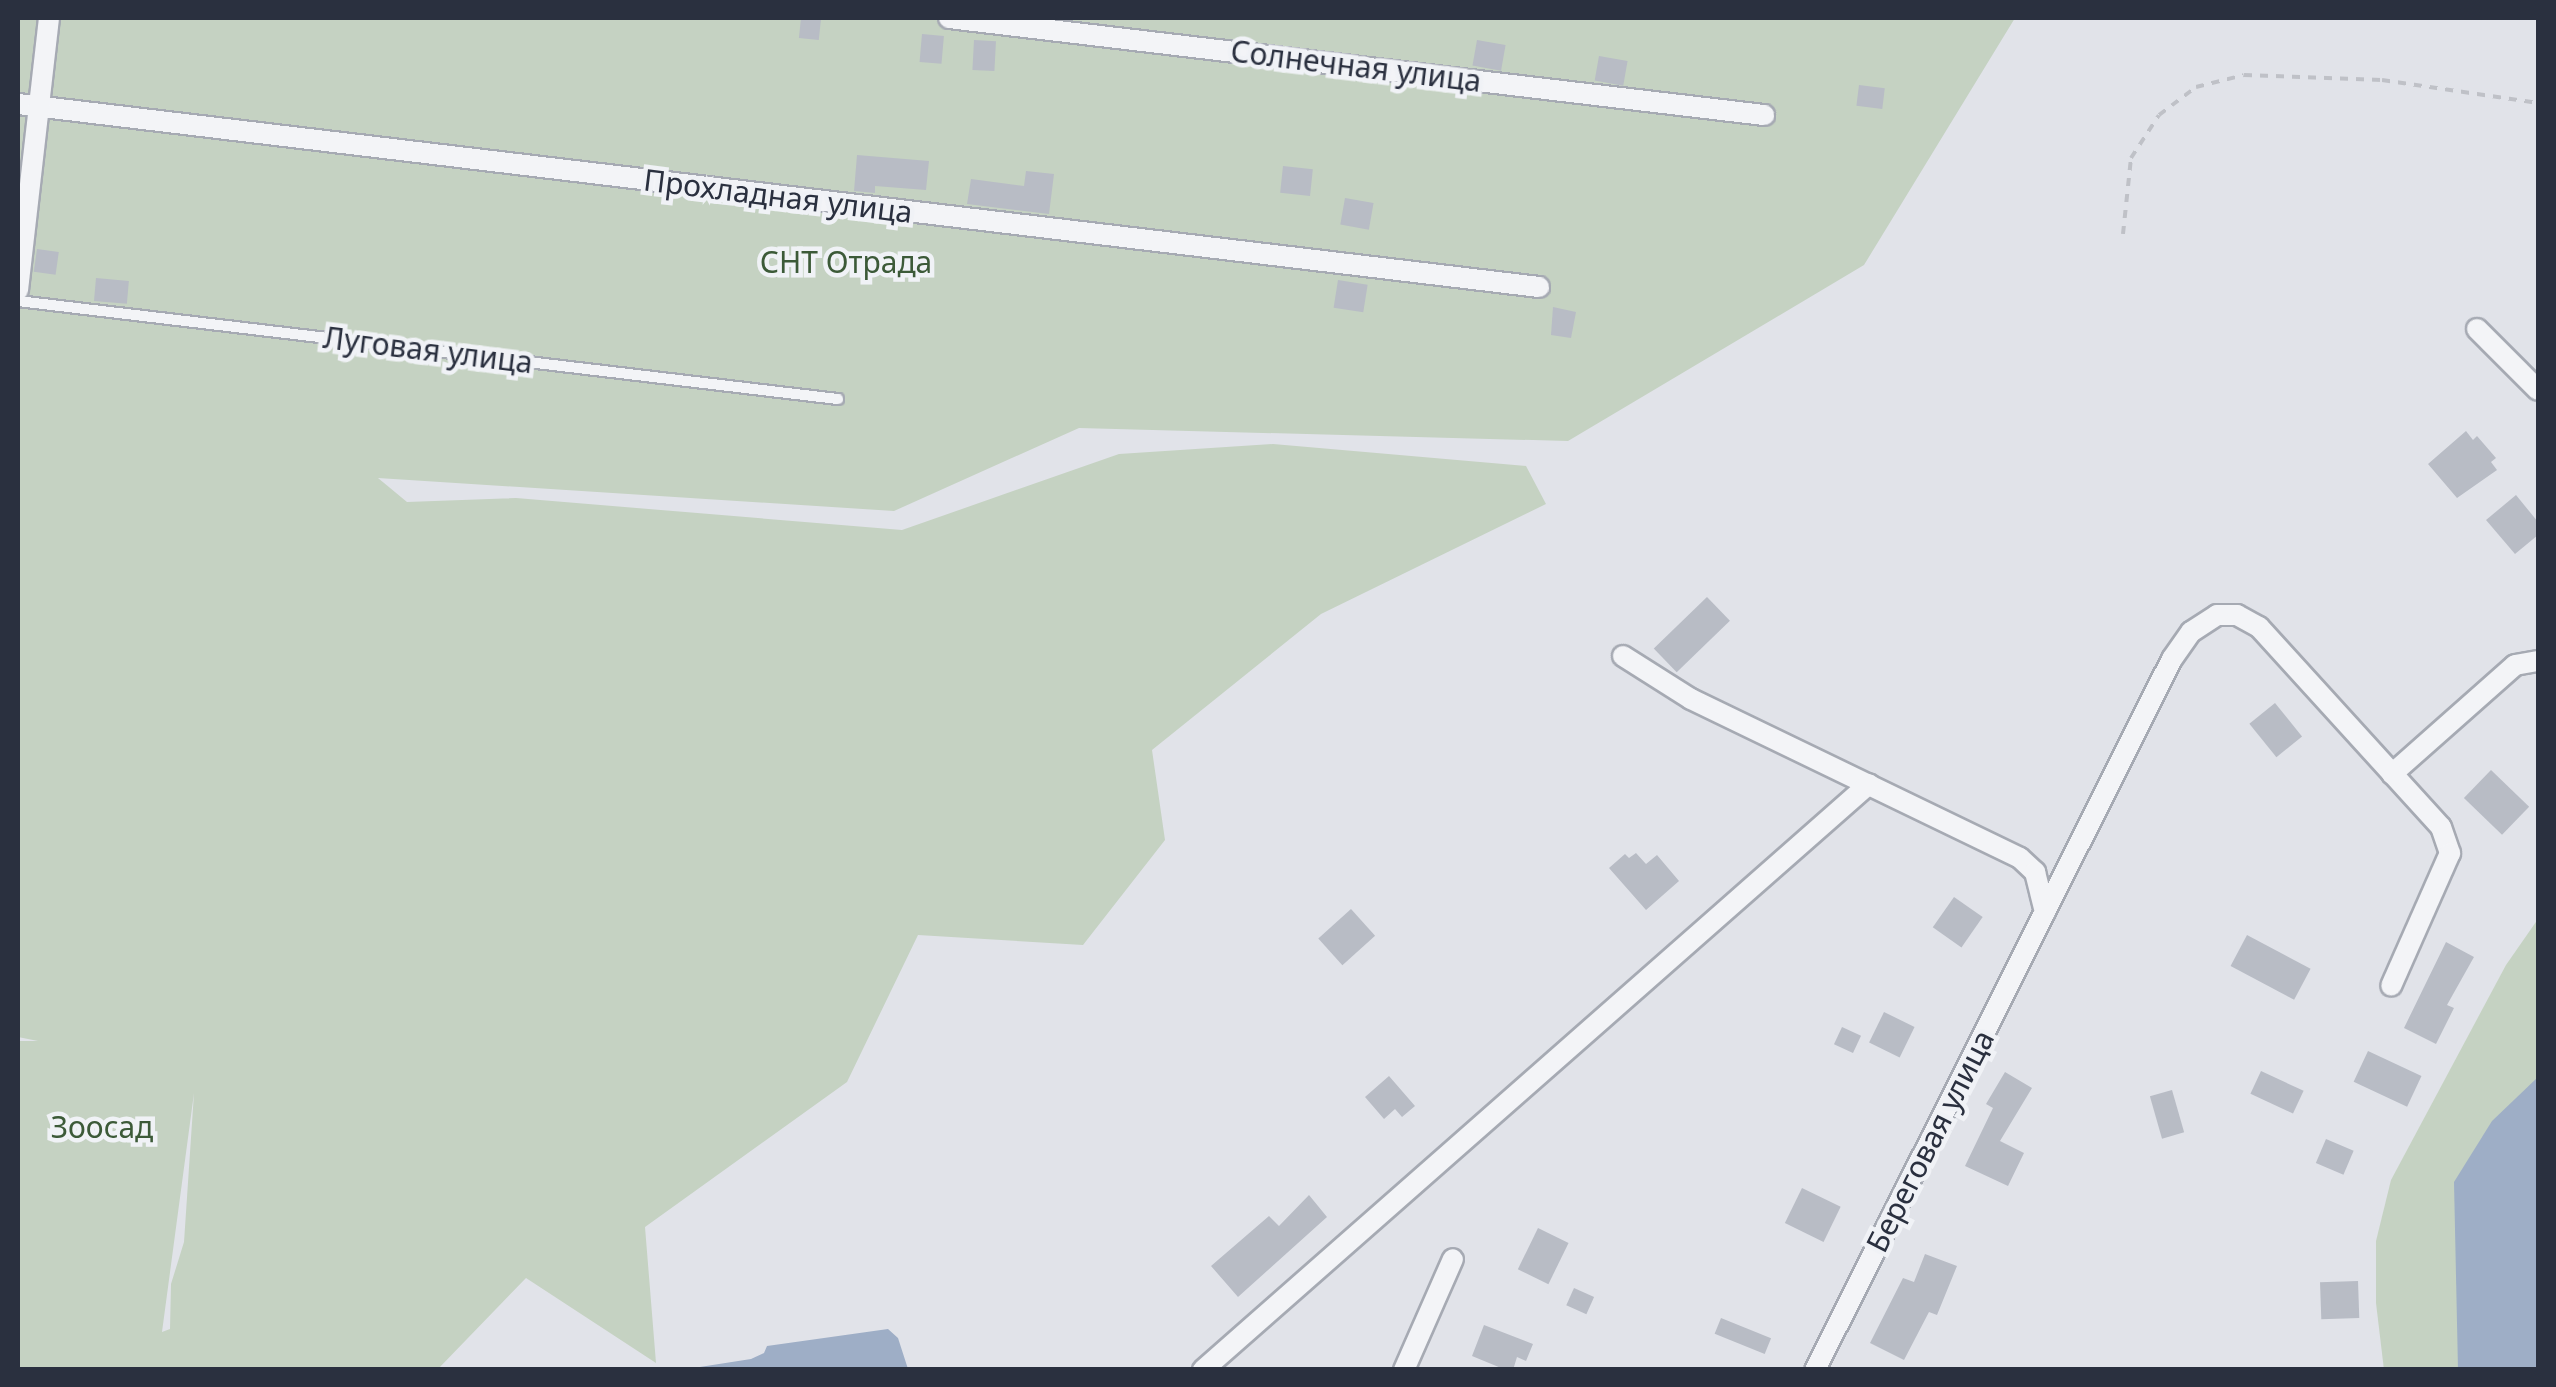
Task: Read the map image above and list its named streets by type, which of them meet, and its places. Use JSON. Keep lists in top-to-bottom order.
{
  "streets": {
    "street": ["Солнечная улица", "Прохладная улица", "Береговая улица"],
    "lane": ["Луговая улица"]
  },
  "parks": ["СНТ Отрада", "Зоосад"]
}
